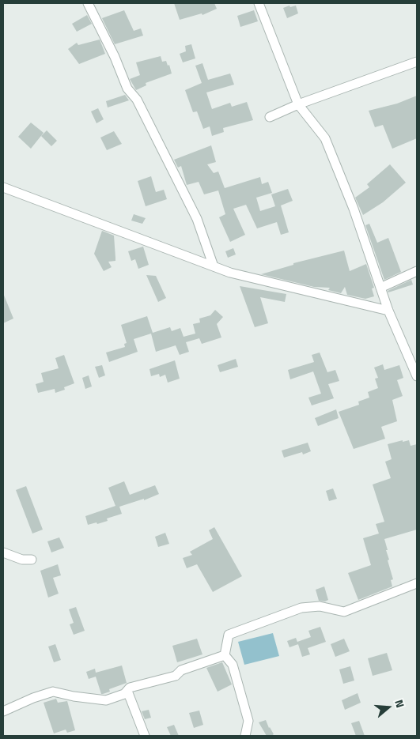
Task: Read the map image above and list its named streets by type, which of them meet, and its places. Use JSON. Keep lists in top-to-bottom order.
{
  "north": "right"
}
